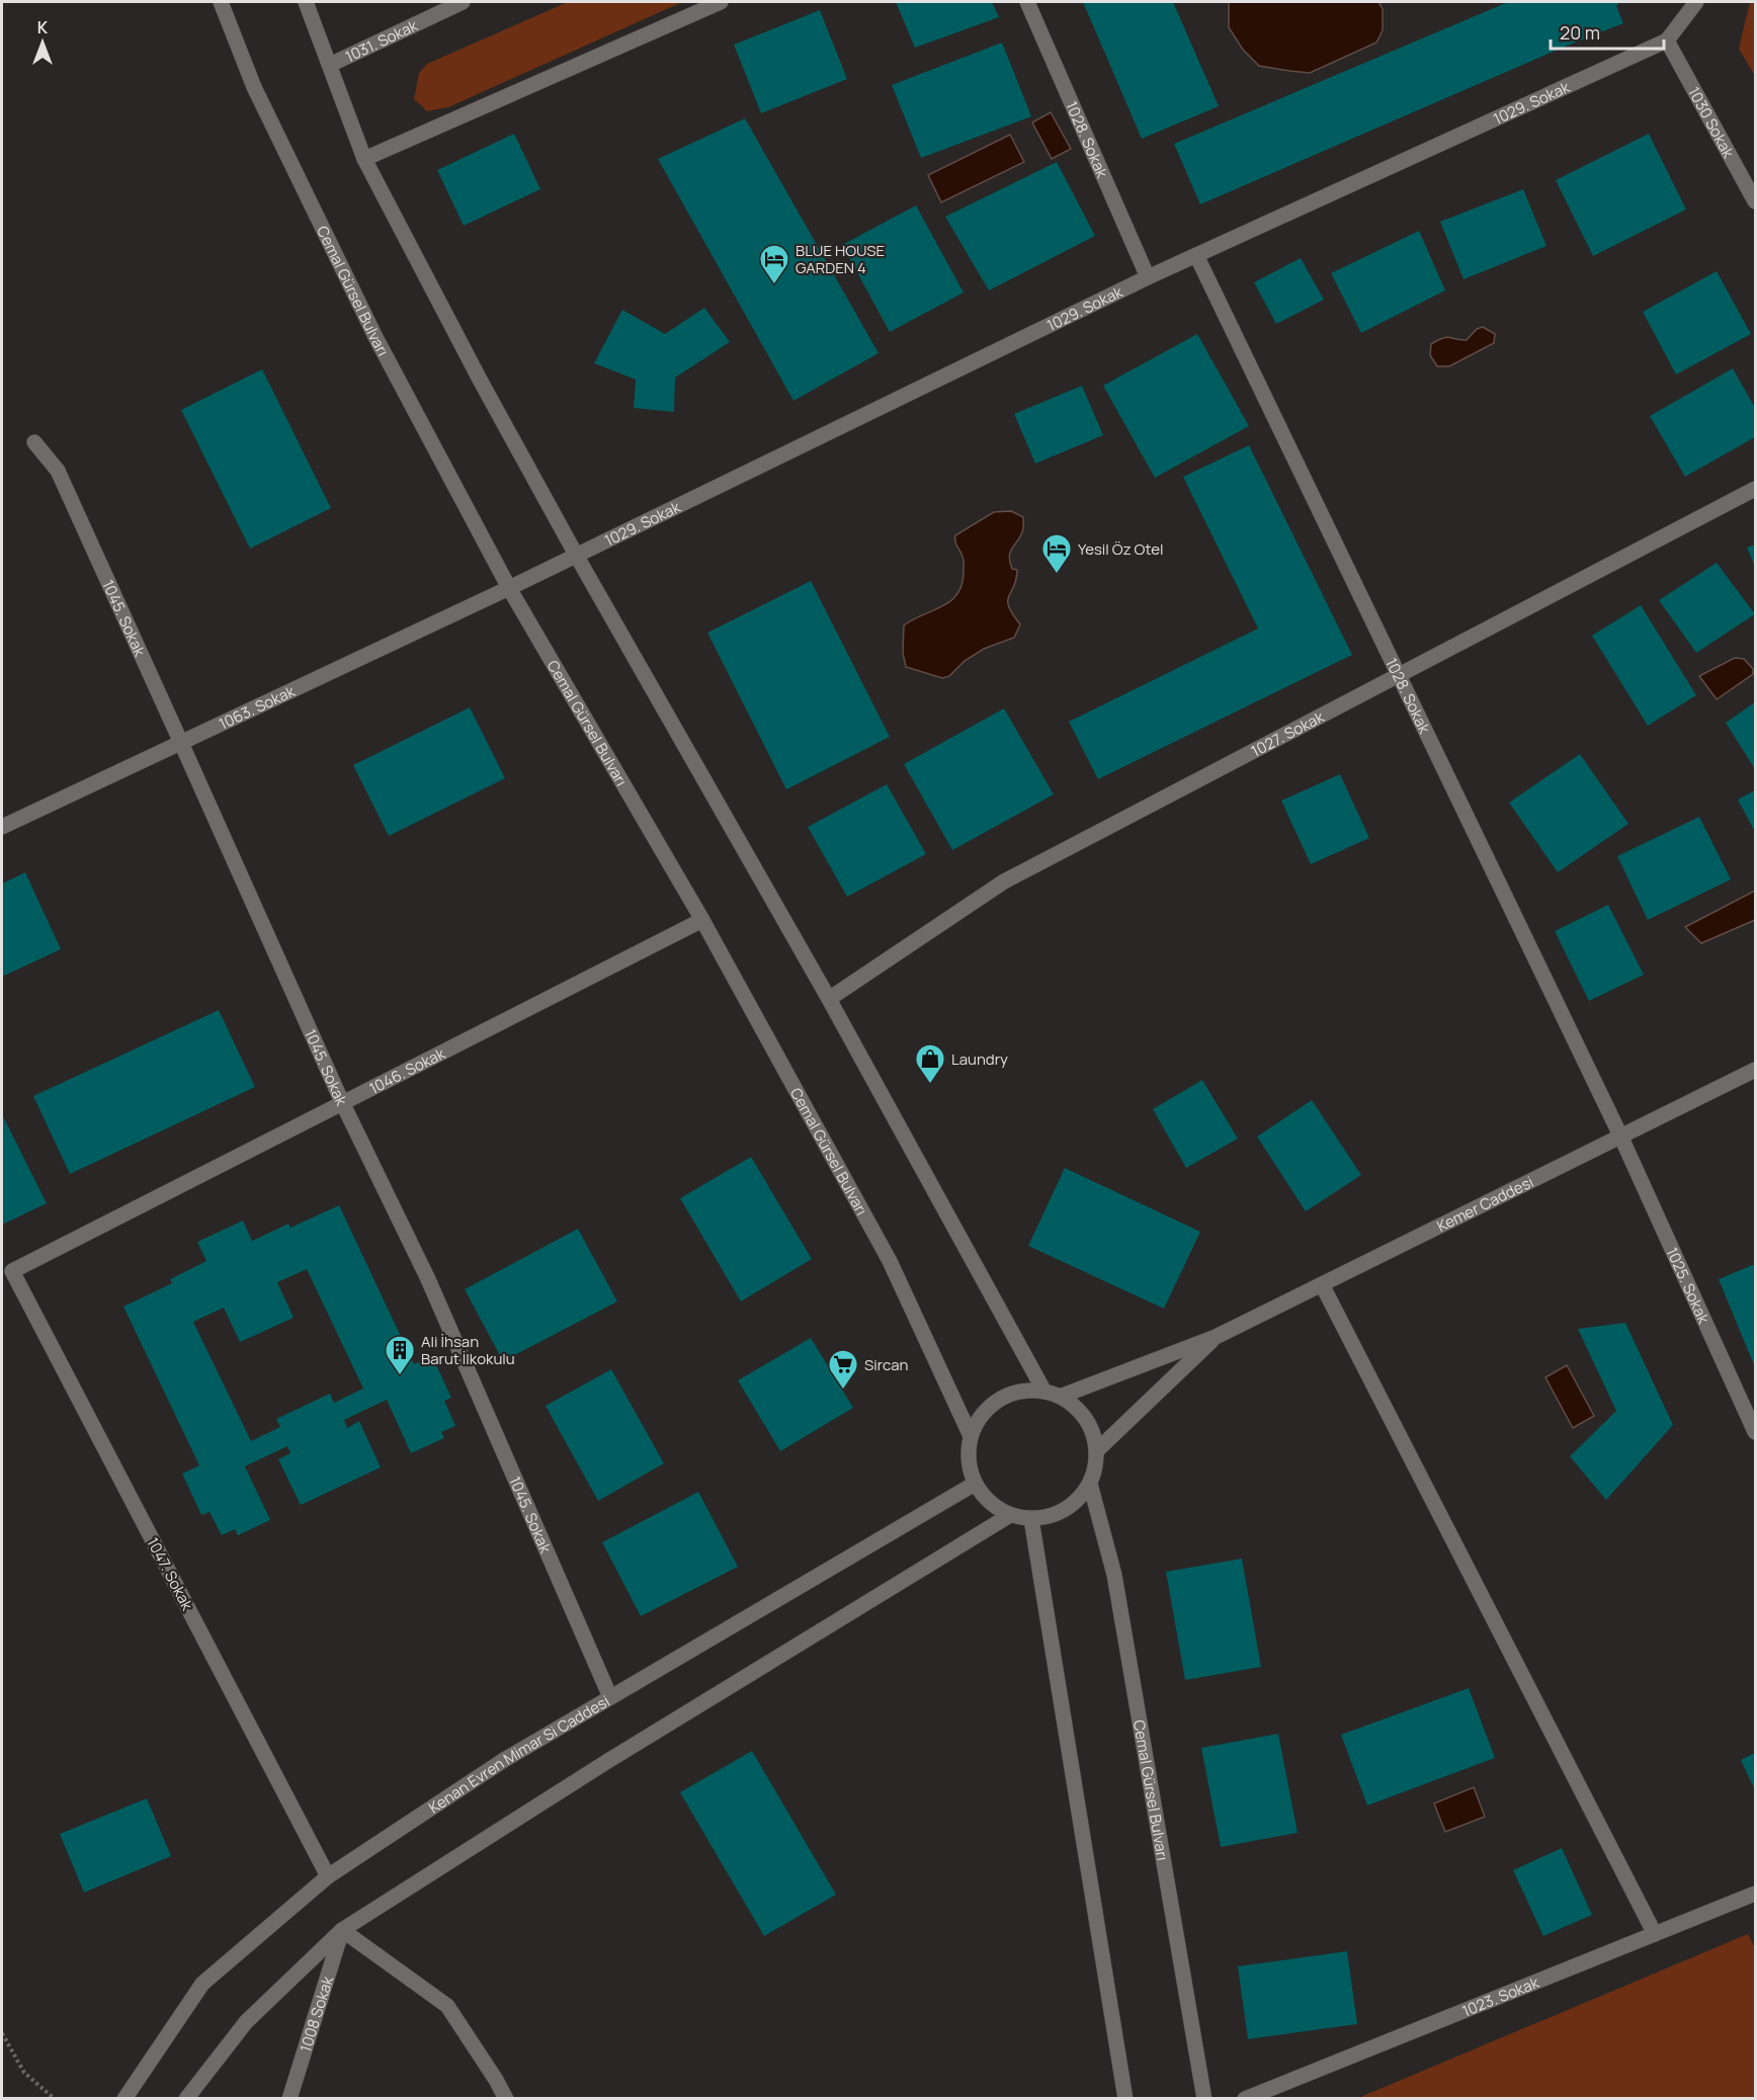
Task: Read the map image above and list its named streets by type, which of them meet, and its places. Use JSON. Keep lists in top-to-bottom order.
{
  "streets": {
    "street": [
      "1031. Sokak",
      "1029. Sokak",
      "1030 Sokak",
      "1028. Sokak",
      "Cemal Gürsel Bulvarı",
      "1045. Sokak",
      "1063. Sokak",
      "1027. Sokak",
      "1046. Sokak",
      "Kemer Caddesi",
      "1025. Sokak",
      "1047. Sokak",
      "Kenan Evren Mimar Si Caddesi",
      "1023. Sokak",
      "1008 Sokak"
    ]
  },
  "crossings": [
    ["1029. Sokak", "1030 Sokak"],
    ["1029. Sokak", "1028. Sokak"],
    ["1029. Sokak", "Cemal Gürsel Bulvarı"],
    ["1029. Sokak", "1063. Sokak"],
    ["1028. Sokak", "1027. Sokak"],
    ["1028. Sokak", "Kemer Caddesi"],
    ["1028. Sokak", "1025. Sokak"],
    ["Cemal Gürsel Bulvarı", "1063. Sokak"],
    ["Cemal Gürsel Bulvarı", "1046. Sokak"],
    ["Cemal Gürsel Bulvarı", "Kenan Evren Mimar Si Caddesi"],
    ["1045. Sokak", "1063. Sokak"],
    ["1045. Sokak", "1046. Sokak"],
    ["1045. Sokak", "Kenan Evren Mimar Si Caddesi"],
    ["1046. Sokak", "1047. Sokak"],
    ["Kemer Caddesi", "1025. Sokak"],
    ["1047. Sokak", "Kenan Evren Mimar Si Caddesi"]
  ],
  "places": {
    "hotel": ["BLUE HOUSE GARDEN 4", "Yesil Öz Otel"],
    "shop": ["Laundry"],
    "building": ["Ali İhsan Barut İlkokulu"],
    "supermarket": ["Sircan"]
  },
  "scale_bar": "20 m",
  "north": "top"
}
